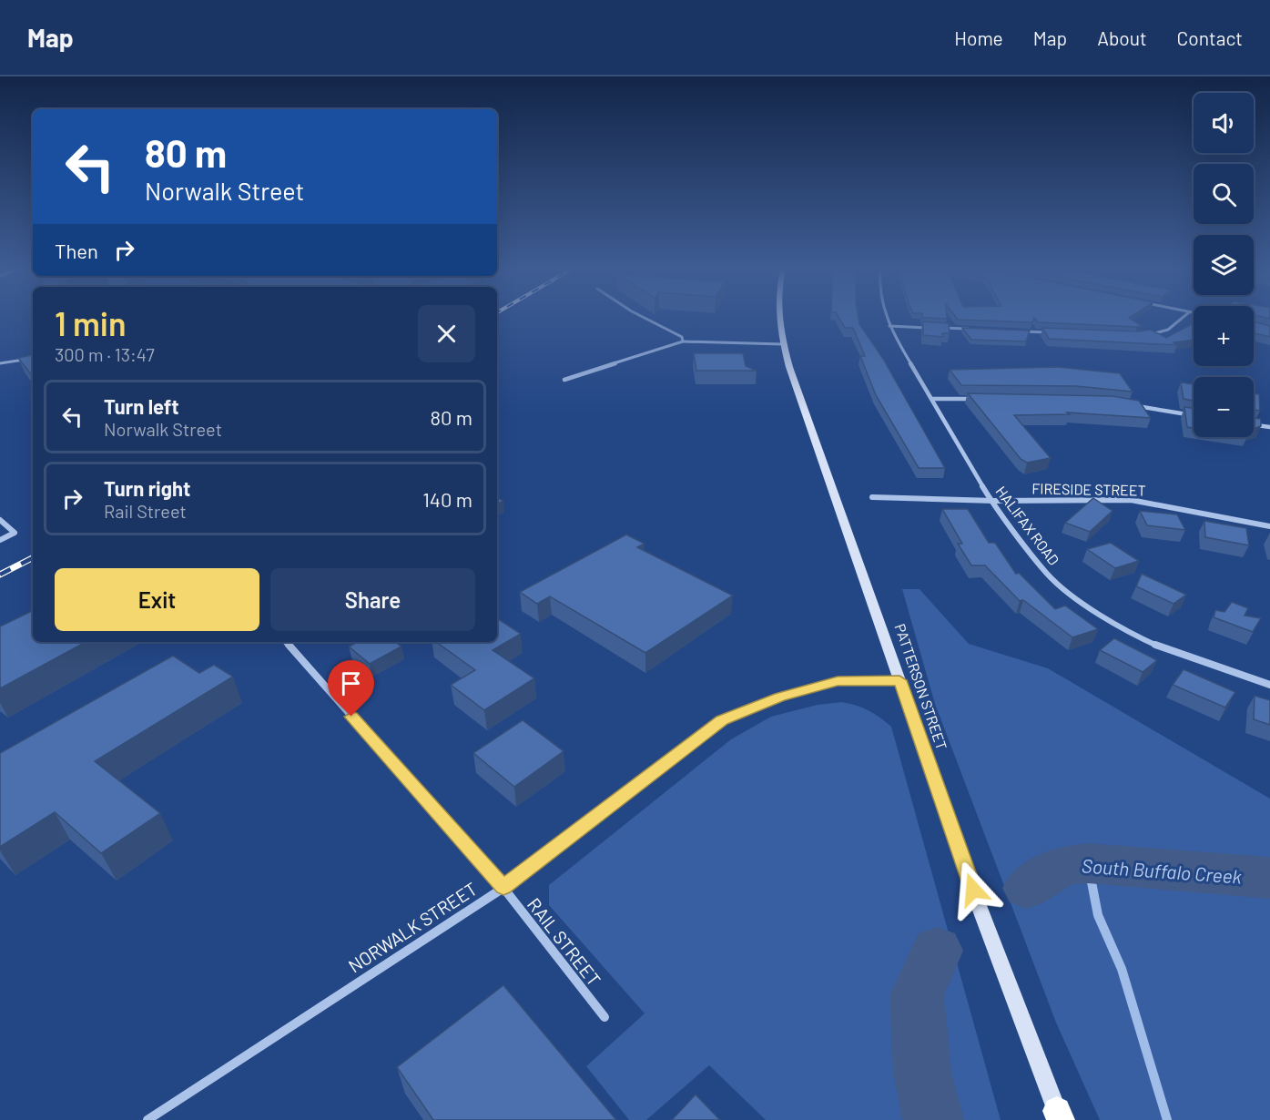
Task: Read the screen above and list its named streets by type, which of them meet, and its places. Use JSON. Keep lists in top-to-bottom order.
{
  "streets": {
    "main road": ["PATTERSON STREET"],
    "street": [
      "FIRESIDE STREET",
      "HALIFAX ROAD",
      "NORWALK STREET",
      "RAIL STREET"
    ]
  },
  "crossings": [
    ["FIRESIDE STREET", "HALIFAX ROAD"],
    ["PATTERSON STREET", "NORWALK STREET"],
    ["NORWALK STREET", "RAIL STREET"]
  ],
  "water": ["South Buffalo Creek"],
  "page": {
    "header": "Map",
    "nav": [
      "Home",
      "Map",
      "About",
      "Contact"
    ],
    "map_buttons": ["+", "−"],
    "turn": ["80 m", "Norwalk Street"],
    "then": "Then",
    "heading": ["1 min", "300 m · 13:47"],
    "list": [
      {
        "name": "Turn left",
        "note": "Norwalk Street",
        "value": "80 m"
      },
      {
        "name": "Turn right",
        "note": "Rail Street",
        "value": "140 m"
      }
    ],
    "buttons": ["Exit", "Share"]
  }
}
